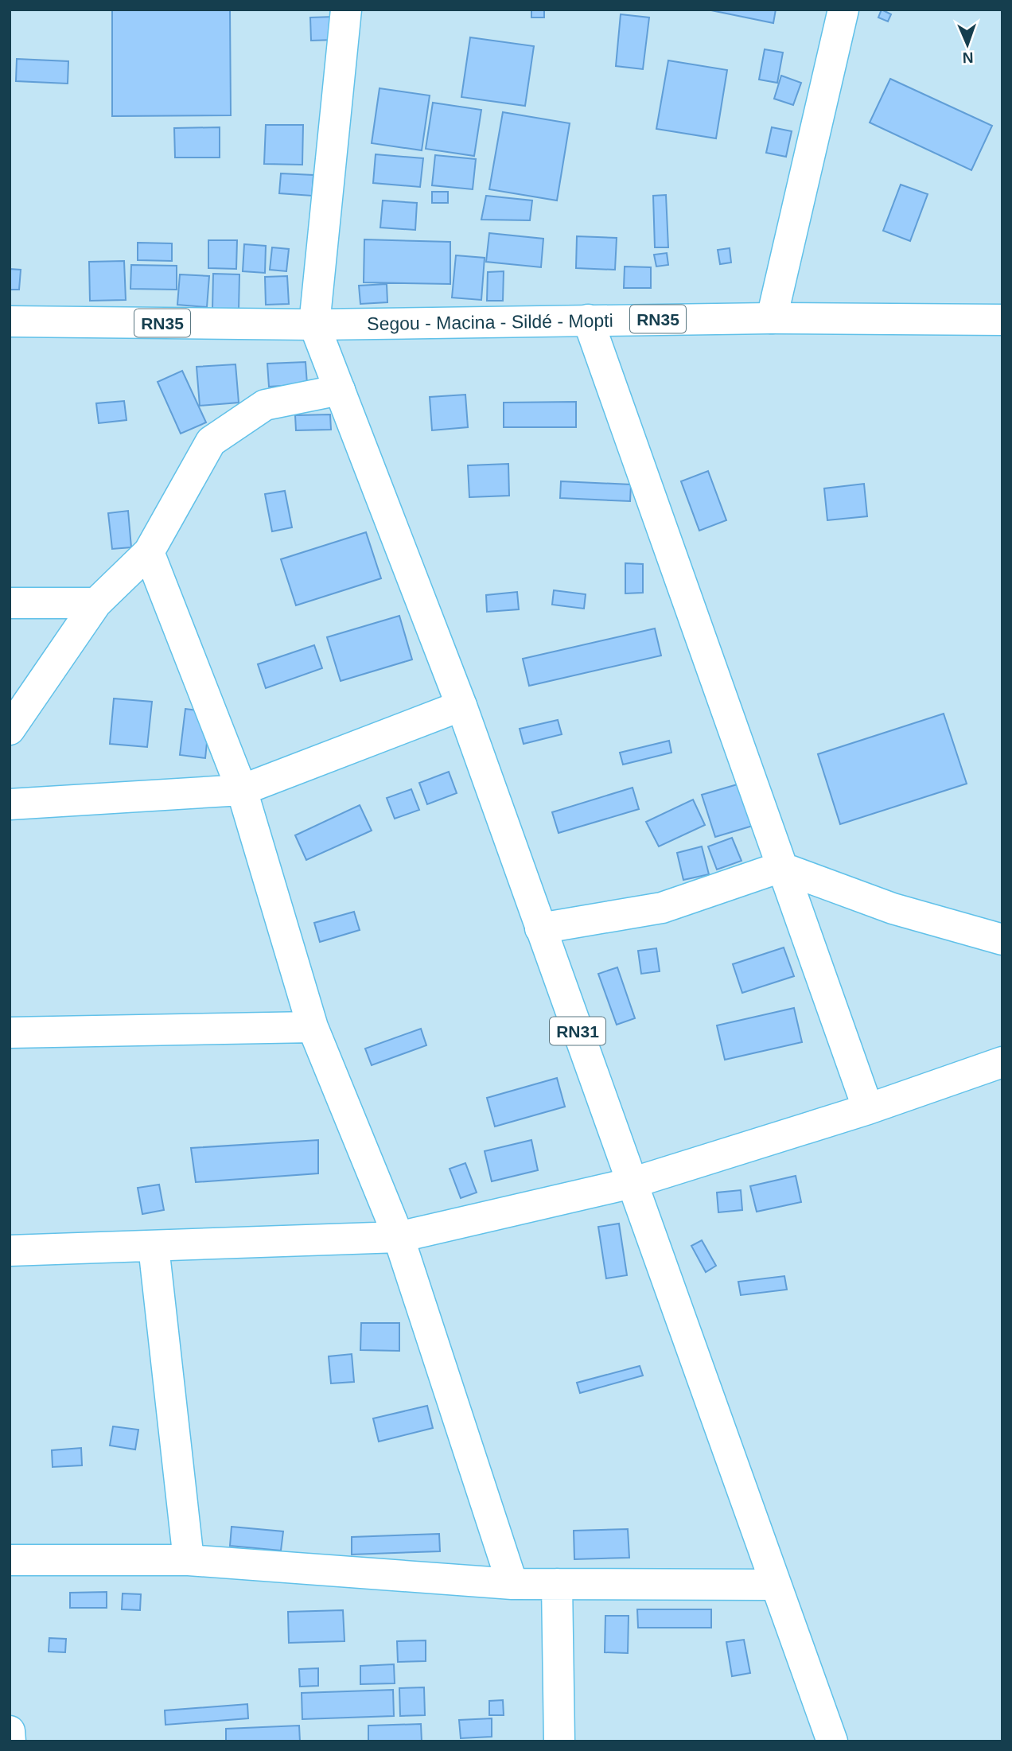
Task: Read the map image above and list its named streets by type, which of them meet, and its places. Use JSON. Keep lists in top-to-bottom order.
{
  "streets": {
    "street": ["RN35", "Segou - Macina - Sildé - Mopti", "RN31"]
  },
  "crossings": [
    ["Segou - Macina - Sildé - Mopti", "RN31"]
  ],
  "north": "bottom"
}
